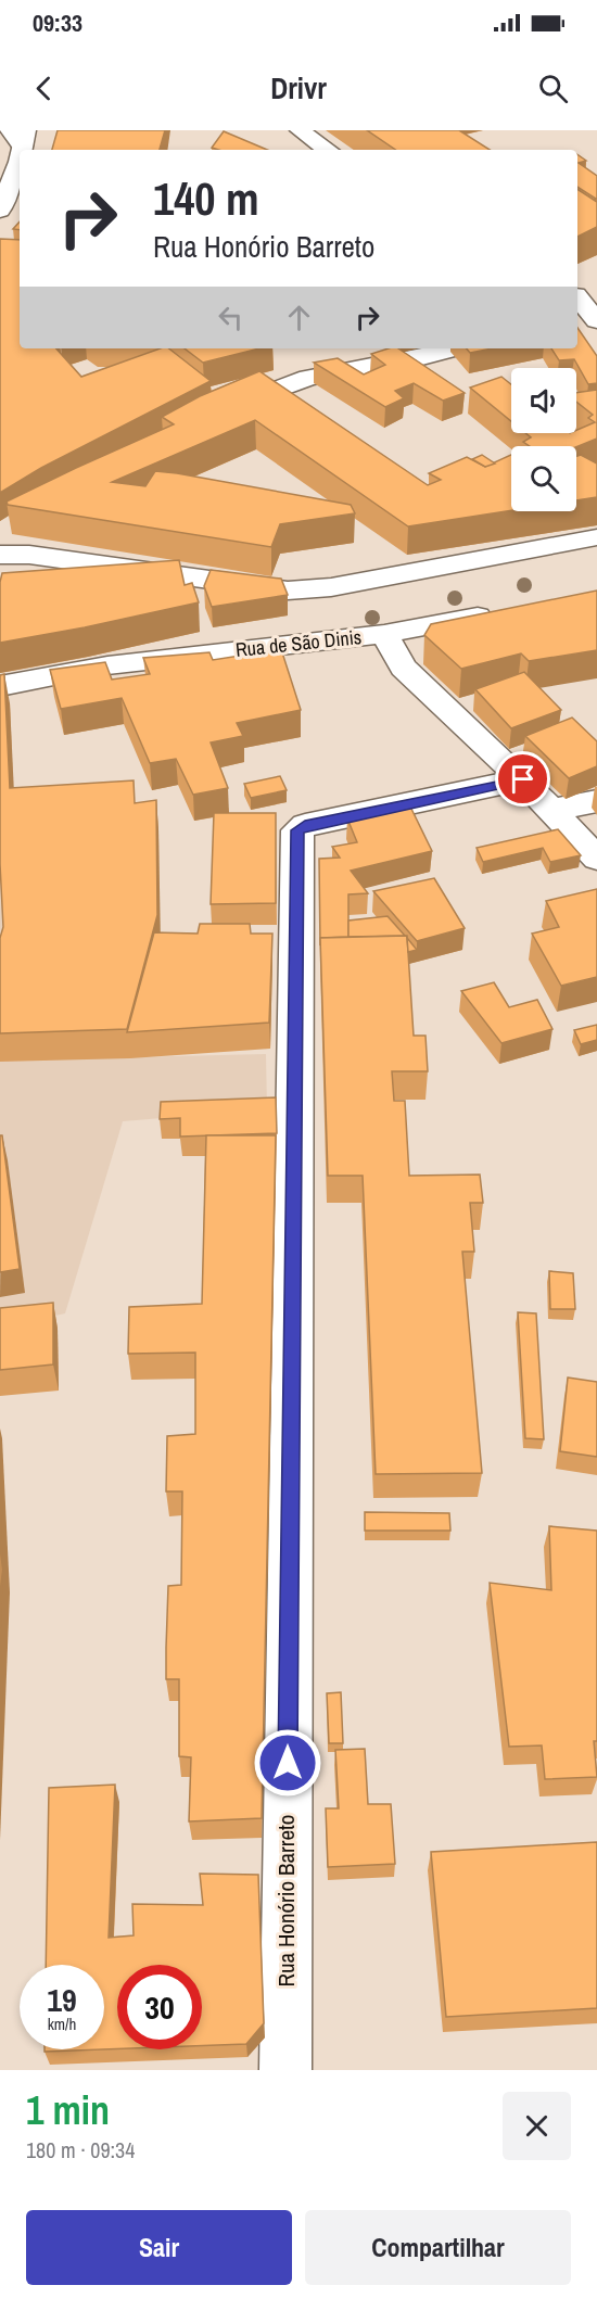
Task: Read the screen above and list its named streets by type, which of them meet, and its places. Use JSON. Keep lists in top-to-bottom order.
{
  "streets": {
    "street": ["Rua de São Dinis", "Rua Honório Barreto"]
  },
  "page": {
    "status": "09:33",
    "header": "Drivr",
    "turn": ["140 m", "Rua Honório Barreto"],
    "speed": "19 km/h",
    "limit": "30",
    "heading": ["1 min", "180 m · 09:34"],
    "buttons": ["Sair", "Compartilhar"]
  }
}
